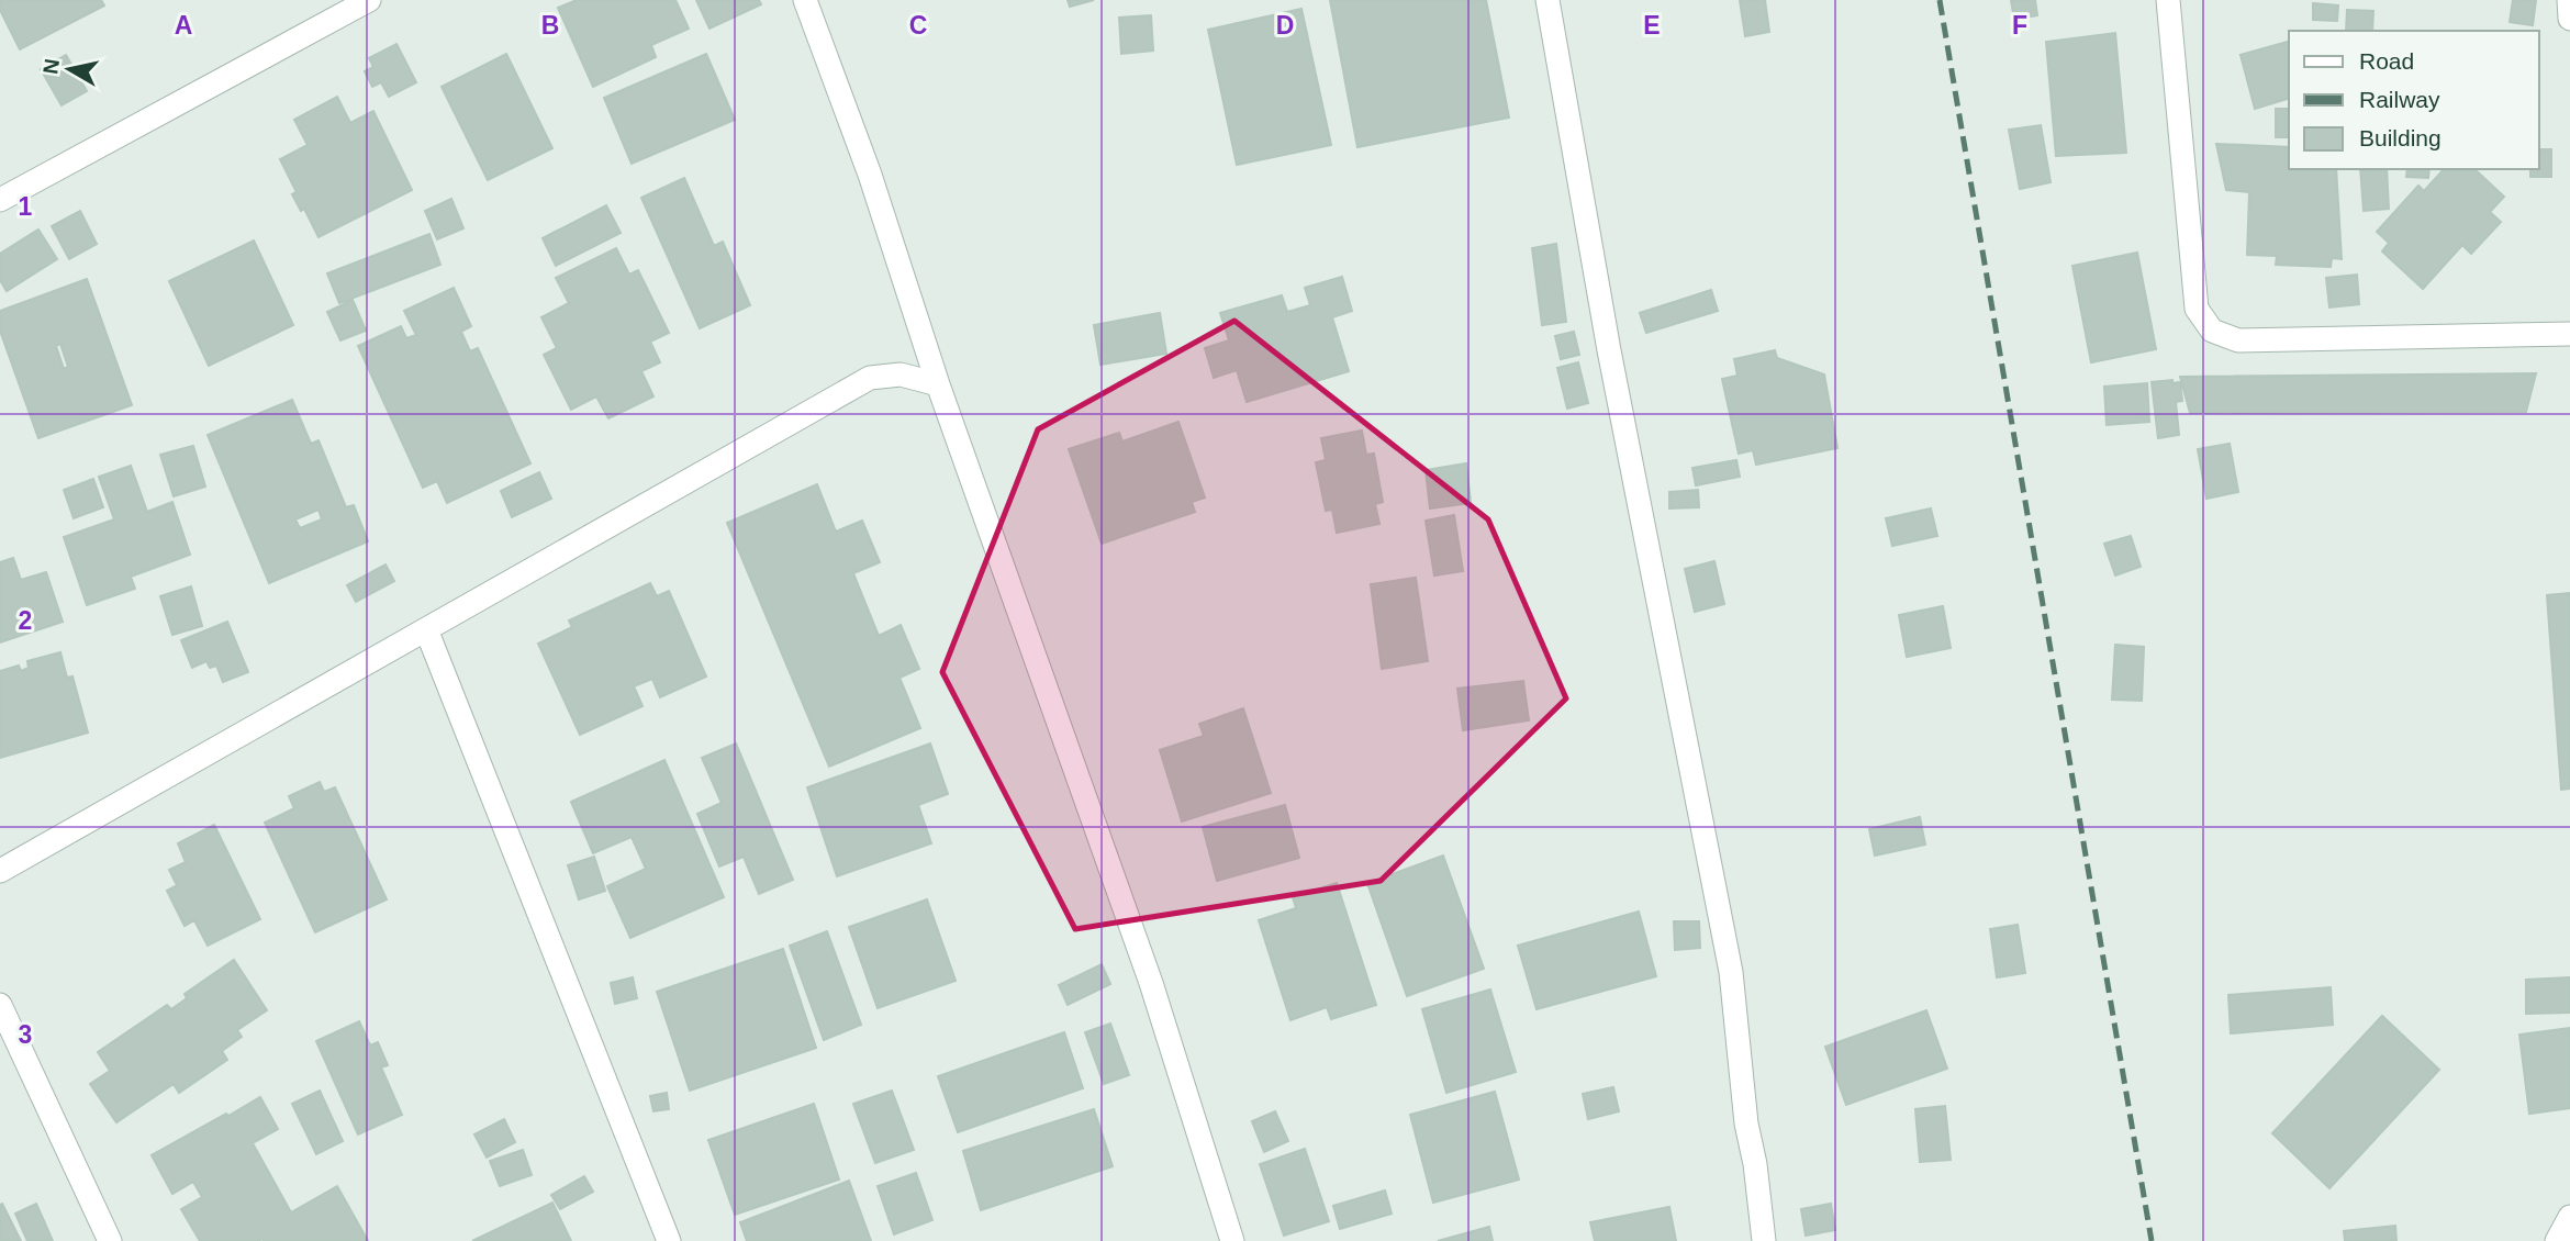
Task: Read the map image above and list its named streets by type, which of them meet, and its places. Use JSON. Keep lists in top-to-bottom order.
{
  "legend": ["Road", "Railway", "Building"],
  "north": "left",
  "grid": {
    "columns": [
      "A",
      "B",
      "C",
      "D",
      "E",
      "F"
    ],
    "rows": ["1", "2", "3"]
  }
}
